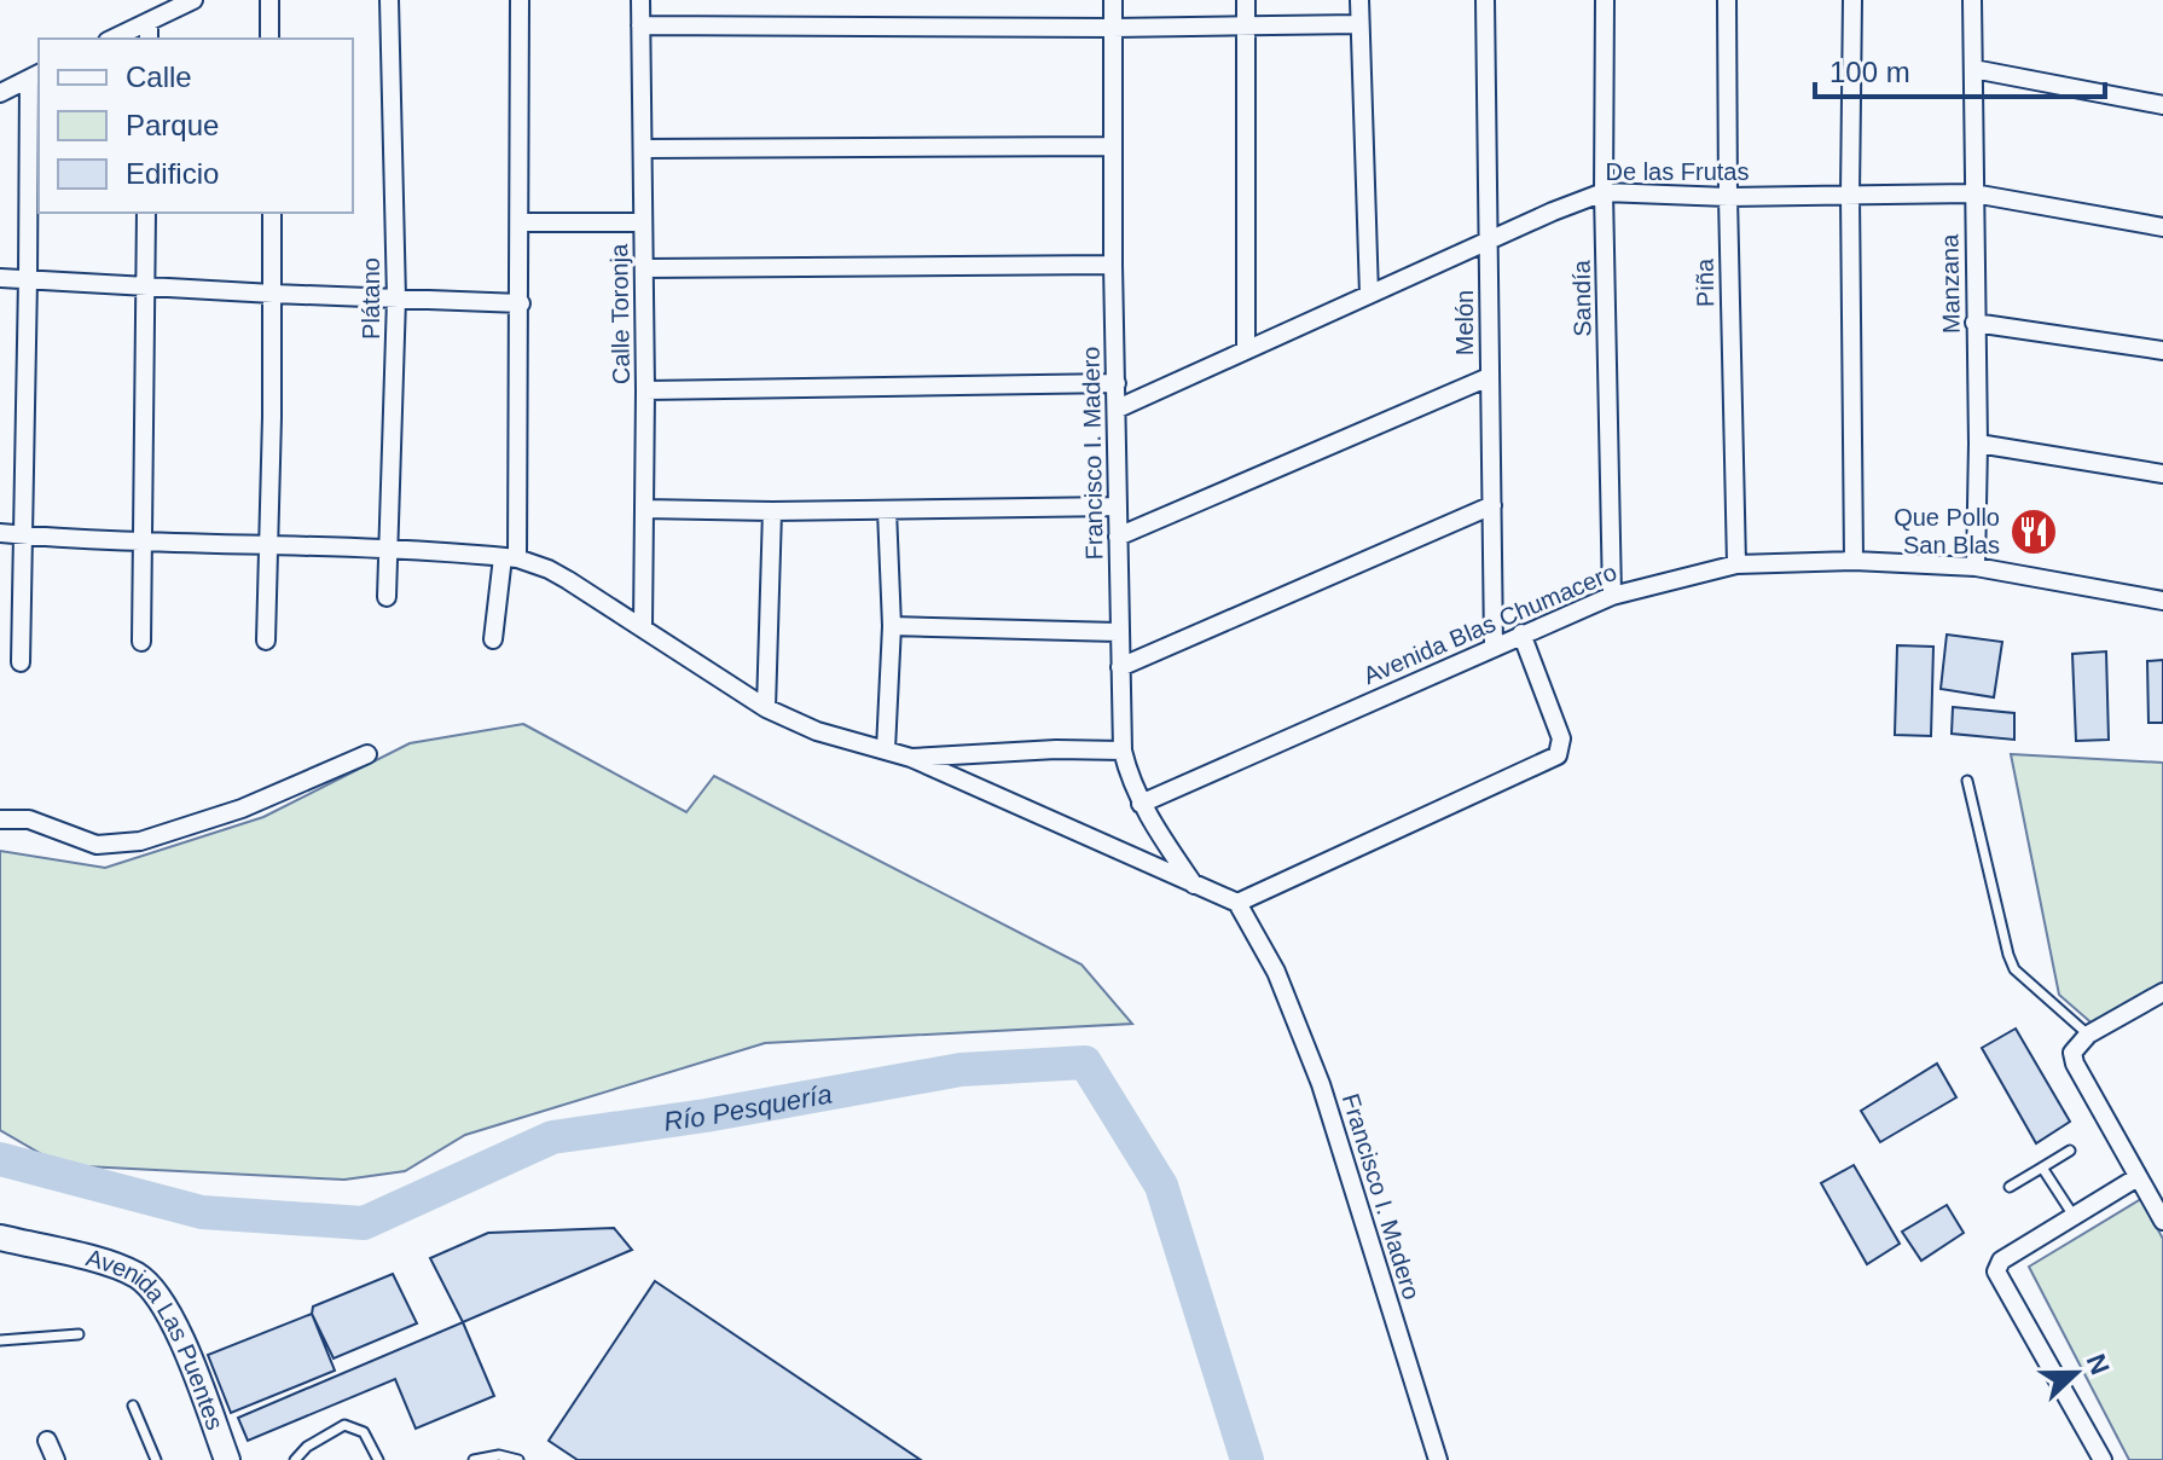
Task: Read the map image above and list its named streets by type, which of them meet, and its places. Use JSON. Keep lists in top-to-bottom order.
{
  "streets": {
    "street": [
      "De las Frutas",
      "Piña",
      "Manzana",
      "Plátano",
      "Sandía",
      "Calle Toronja",
      "Melón",
      "Francisco I. Madero",
      "Avenida Blas Chumacero",
      "Avenida Las Puentes"
    ]
  },
  "crossings": [
    ["De las Frutas", "Piña"],
    ["De las Frutas", "Manzana"],
    ["De las Frutas", "Sandía"],
    ["De las Frutas", "Melón"],
    ["De las Frutas", "Francisco I. Madero"],
    ["Piña", "Avenida Blas Chumacero"],
    ["Manzana", "Avenida Blas Chumacero"],
    ["Sandía", "Avenida Blas Chumacero"],
    ["Melón", "Avenida Blas Chumacero"],
    ["Francisco I. Madero", "Avenida Blas Chumacero"]
  ],
  "water": ["Río Pesquería"],
  "places": {
    "restaurant": ["Que Pollo San Blas"]
  },
  "legend": ["Calle", "Parque", "Edificio"],
  "scale_bar": "100 m",
  "north": "right"
}
